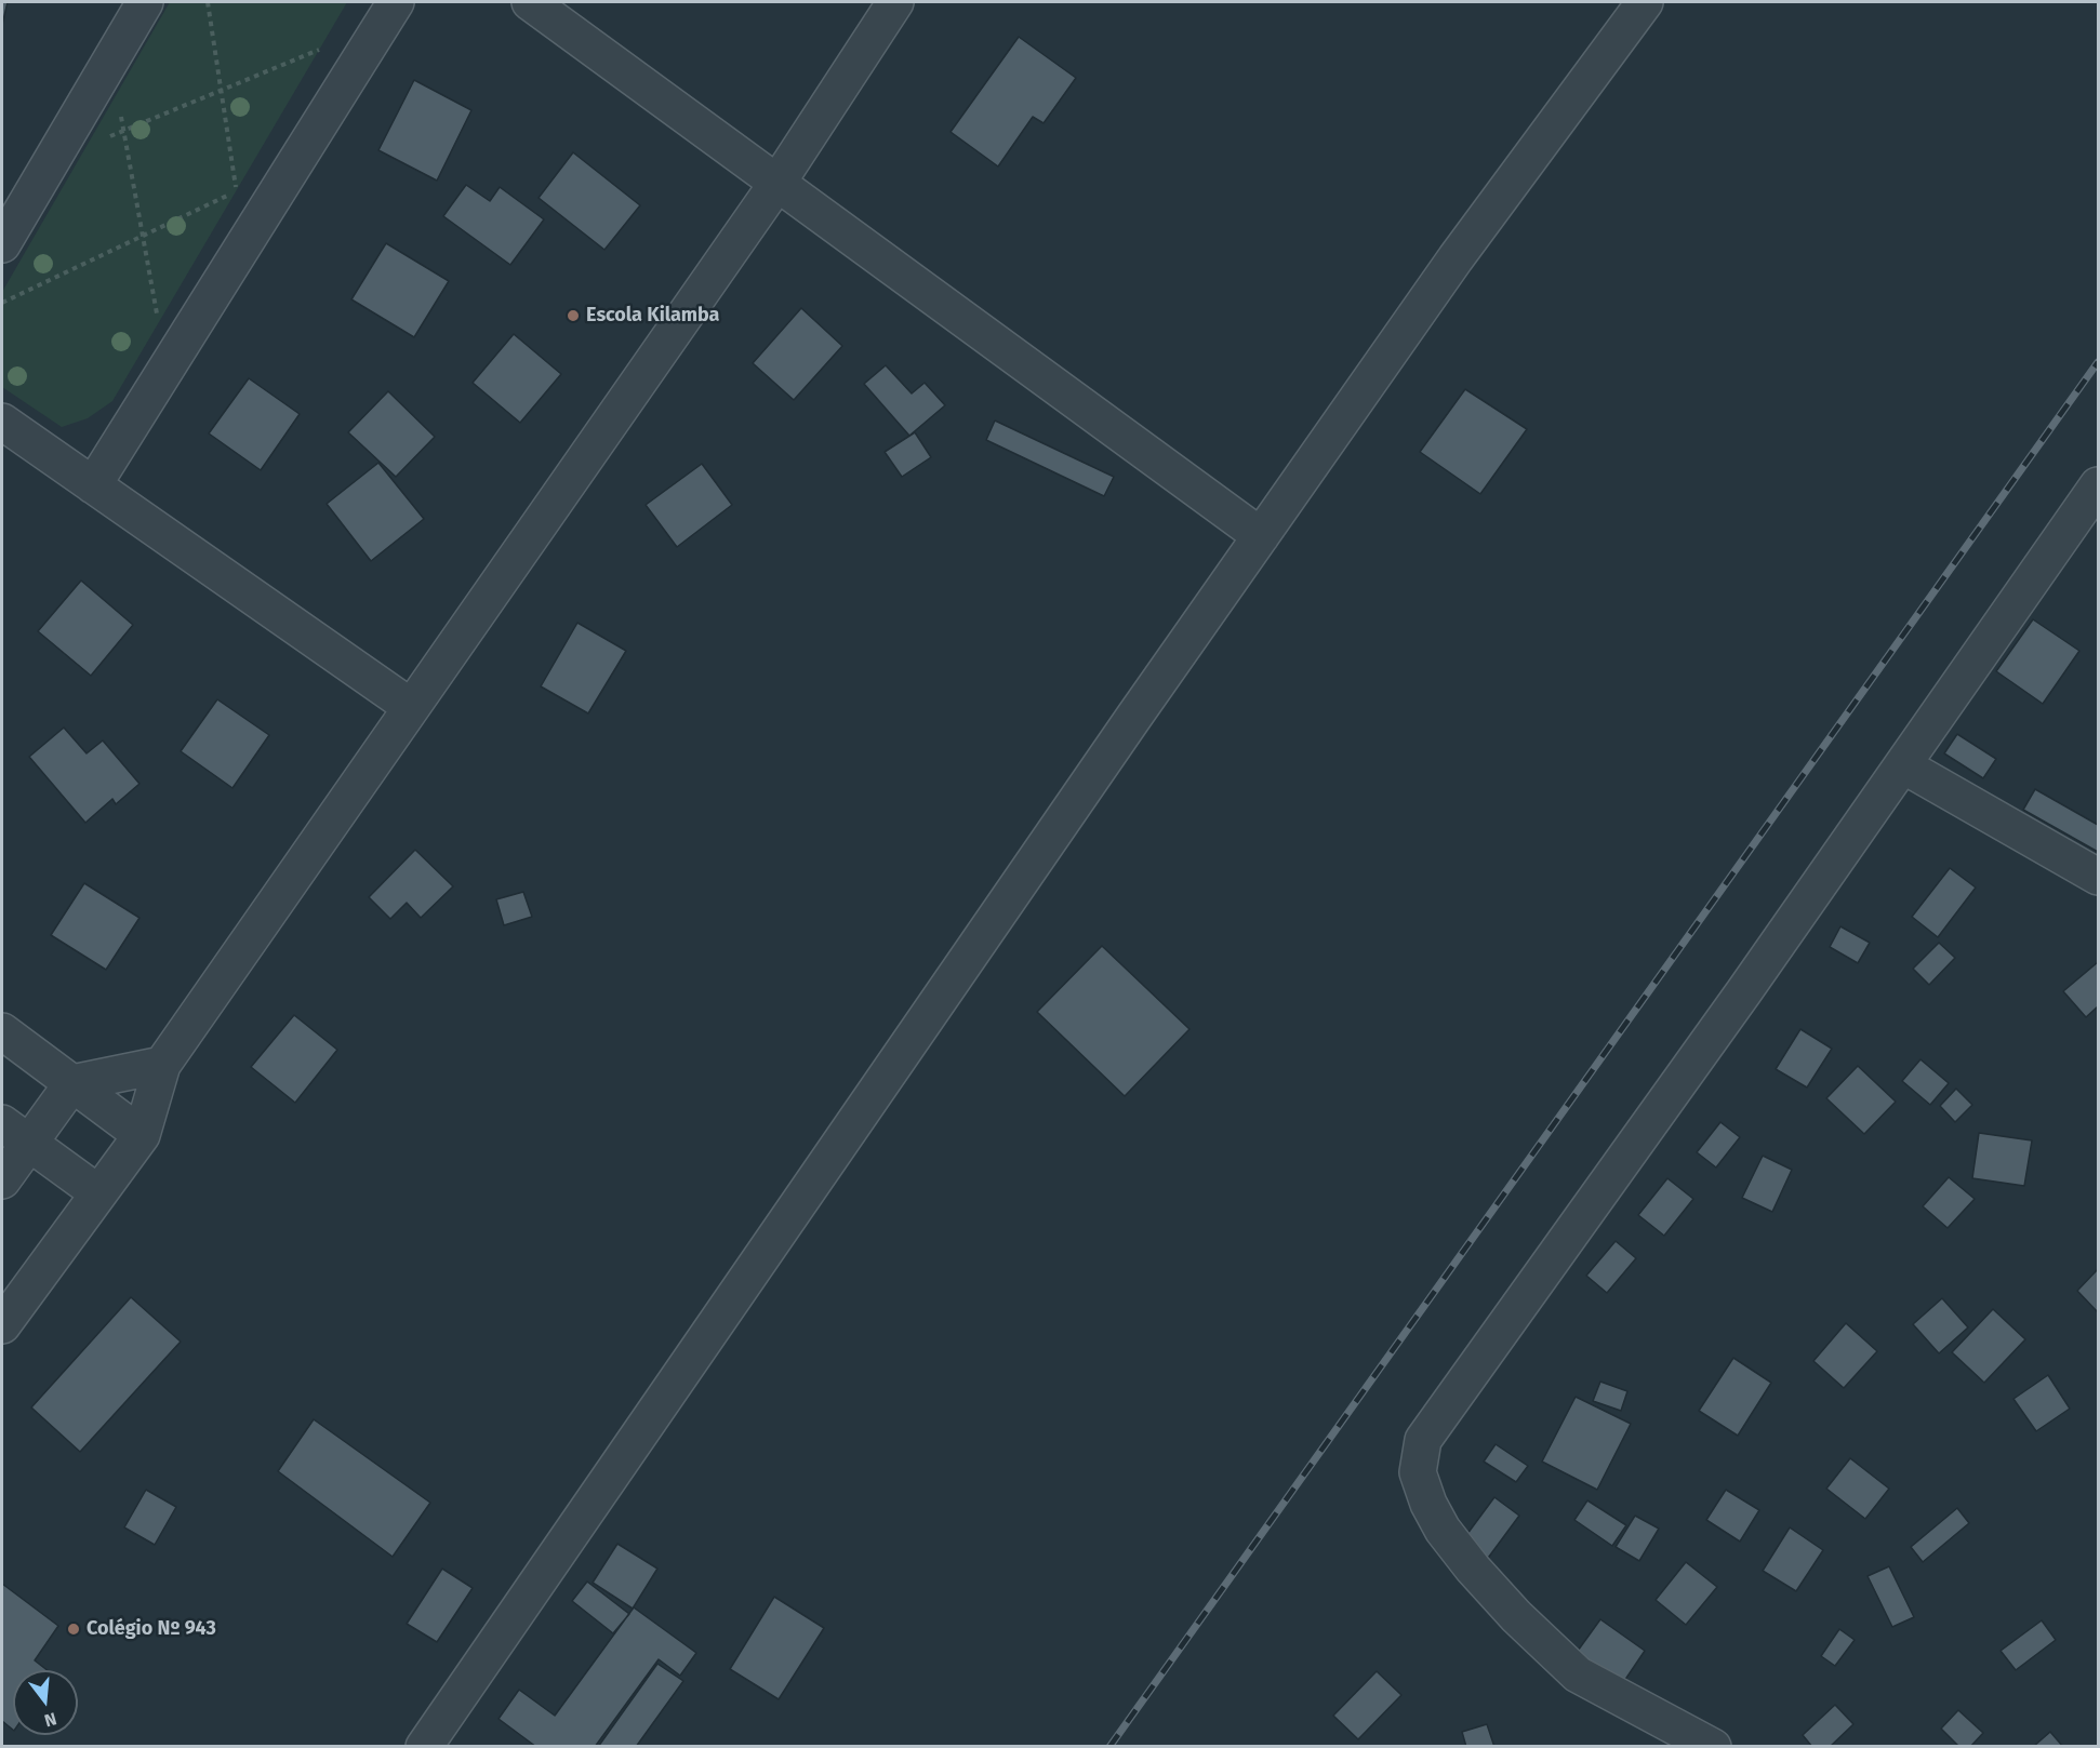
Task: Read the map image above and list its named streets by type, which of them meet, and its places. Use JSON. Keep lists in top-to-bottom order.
{
  "places": ["Escola Kilamba", "Colégio Nº 943"],
  "north": "bottom"
}
